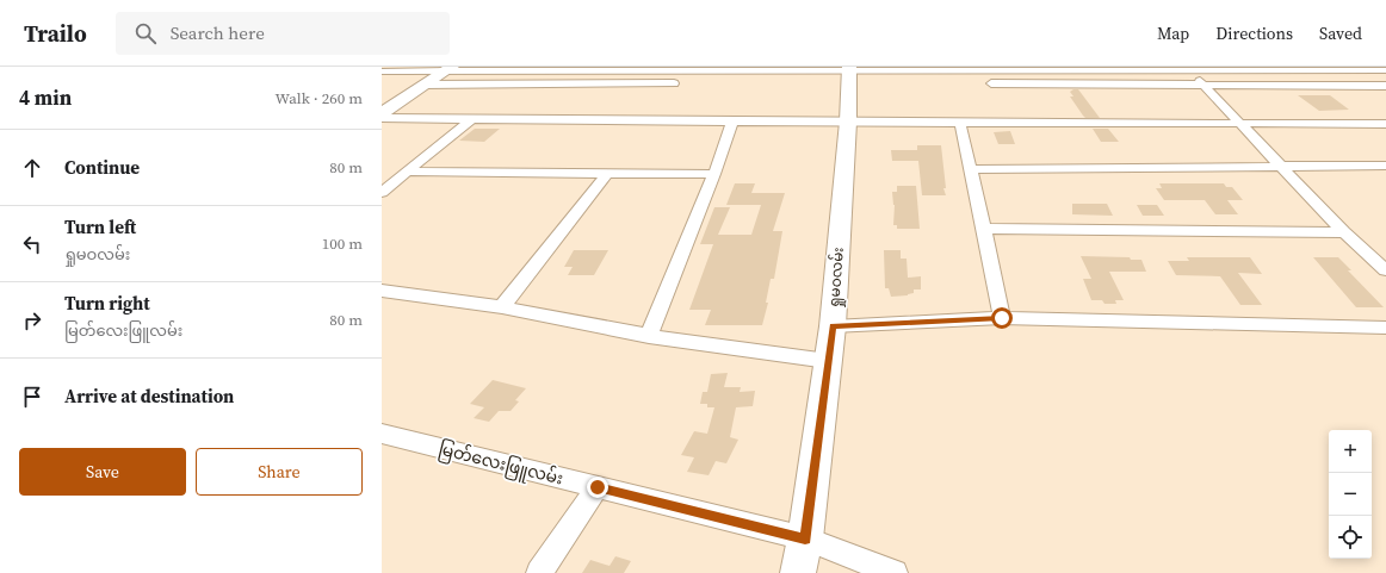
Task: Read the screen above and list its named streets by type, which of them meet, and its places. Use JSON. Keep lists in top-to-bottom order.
{
  "streets": {
    "street": ["ရှုမဝလမ်း", "မြတ်လေးဖြူလမ်း"]
  },
  "crossings": [
    ["ရှုမဝလမ်း", "မြတ်လေးဖြူလမ်း"]
  ],
  "page": {
    "header": "Trailo",
    "search": "Search here",
    "nav": ["Map", "Directions", "Saved"],
    "heading": ["4 min", "Walk · 260 m"],
    "list": [
      ["Continue", "80 m"],
      ["Turn left", "ရှုမဝလမ်း", "100 m"],
      ["Turn right", "မြတ်လေးဖြူလမ်း", "80 m"],
      "Arrive at destination"
    ],
    "map_buttons": ["+", "−"],
    "buttons": ["Save", "Share"]
  }
}
